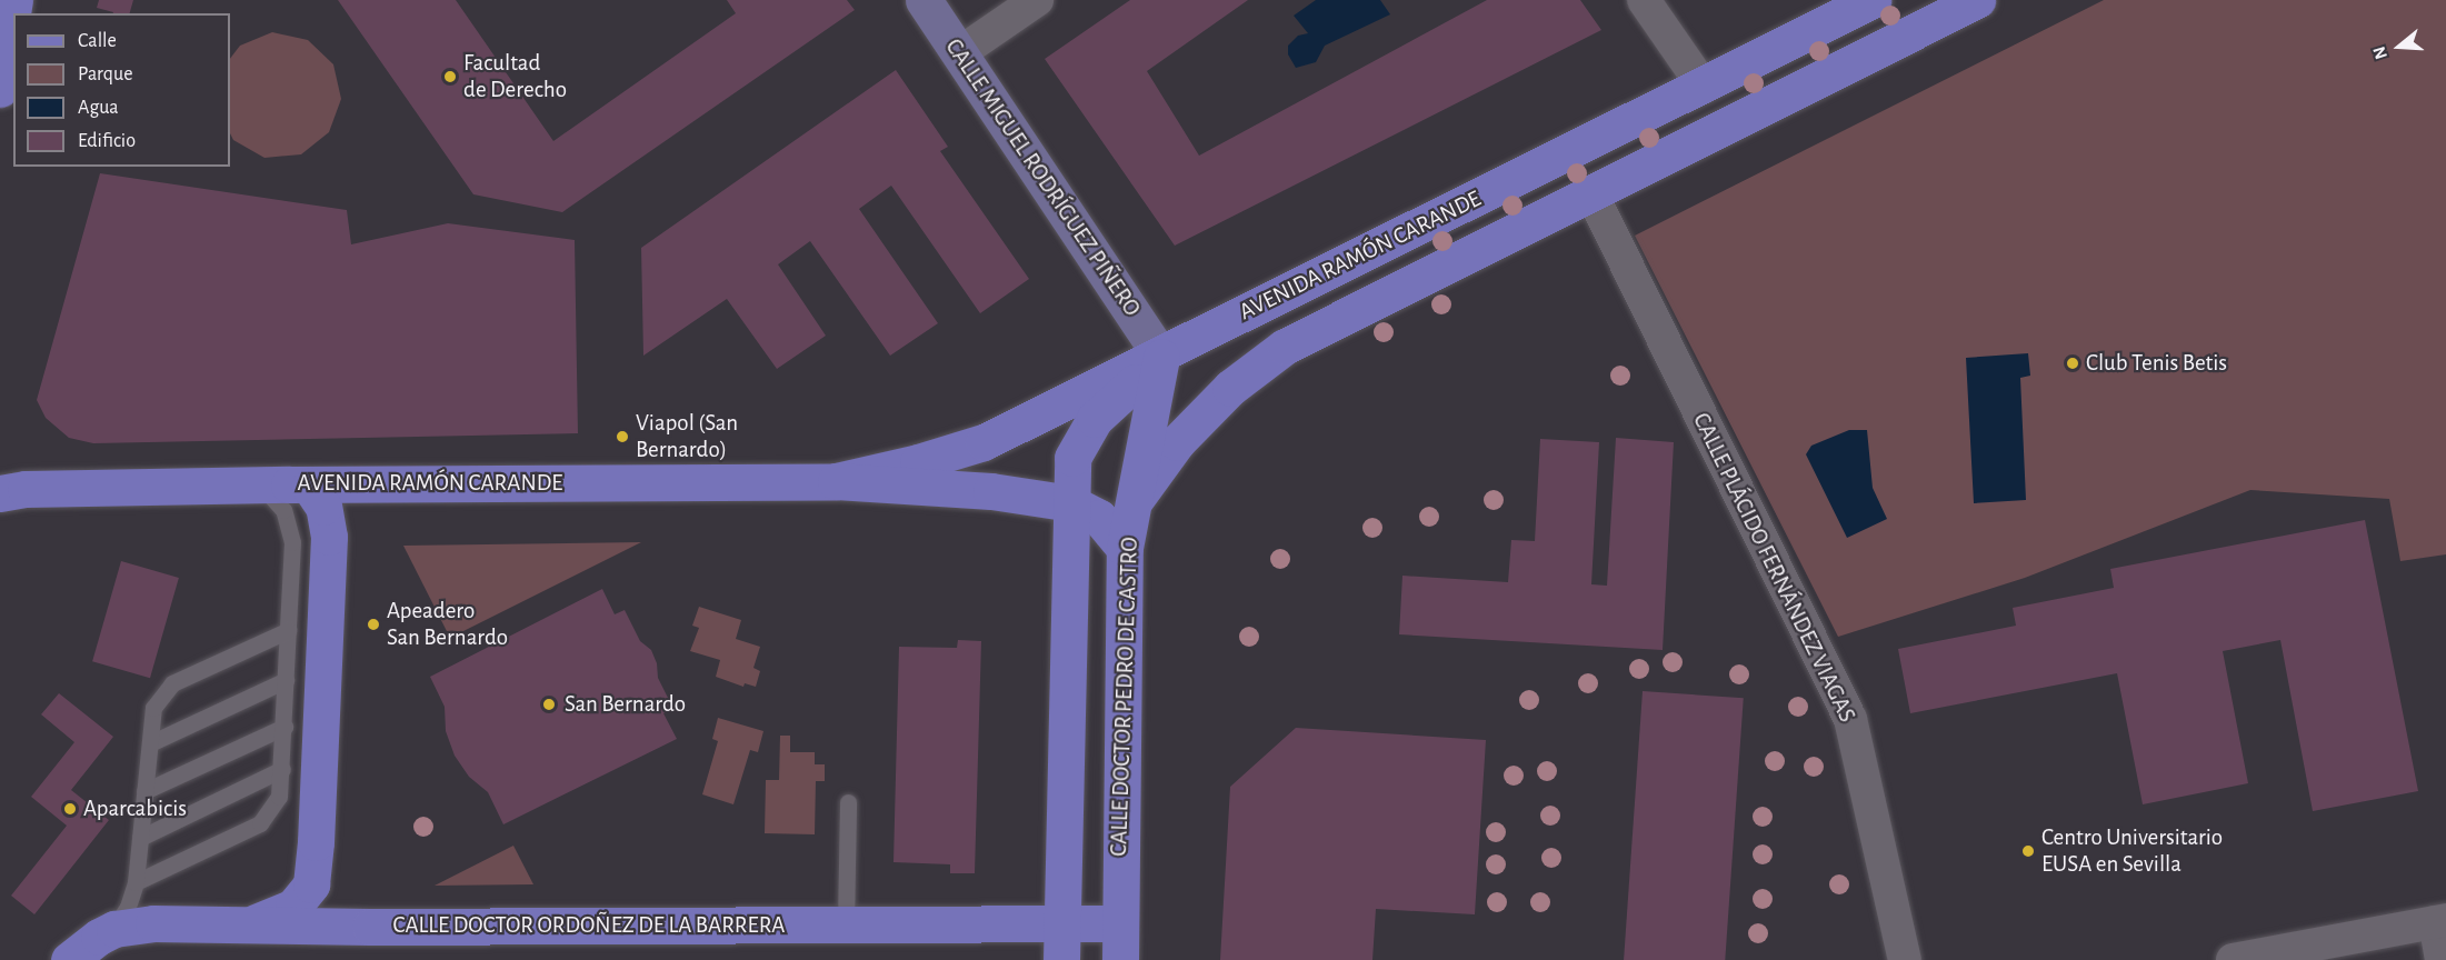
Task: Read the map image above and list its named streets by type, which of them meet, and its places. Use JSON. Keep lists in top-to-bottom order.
{
  "streets": {
    "main road": ["AVENIDA RAMÓN CARANDE", "CALLE DOCTOR PEDRO DE CASTRO", "CALLE DOCTOR ORDOÑEZ DE LA BARRERA"],
    "street": ["CALLE MIGUEL RODRÍGUEZ PIÑERO", "CALLE PLÁCIDO FERNÁNDEZ VIAGAS"]
  },
  "crossings": [
    ["CALLE MIGUEL RODRÍGUEZ PIÑERO", "AVENIDA RAMÓN CARANDE"],
    ["CALLE MIGUEL RODRÍGUEZ PIÑERO", "CALLE DOCTOR PEDRO DE CASTRO"],
    ["AVENIDA RAMÓN CARANDE", "CALLE PLÁCIDO FERNÁNDEZ VIAGAS"],
    ["AVENIDA RAMÓN CARANDE", "CALLE DOCTOR PEDRO DE CASTRO"],
    ["CALLE DOCTOR PEDRO DE CASTRO", "CALLE DOCTOR ORDOÑEZ DE LA BARRERA"]
  ],
  "places": [
    "Facultad de Derecho",
    "Club Tenis Betis",
    "Viapol (San Bernardo)",
    "Apeadero San Bernardo",
    "San Bernardo",
    "Aparcabicis",
    "Centro Universitario EUSA en Sevilla"
  ],
  "legend": [
    "Calle",
    "Parque",
    "Agua",
    "Edificio"
  ],
  "north": "left"
}
